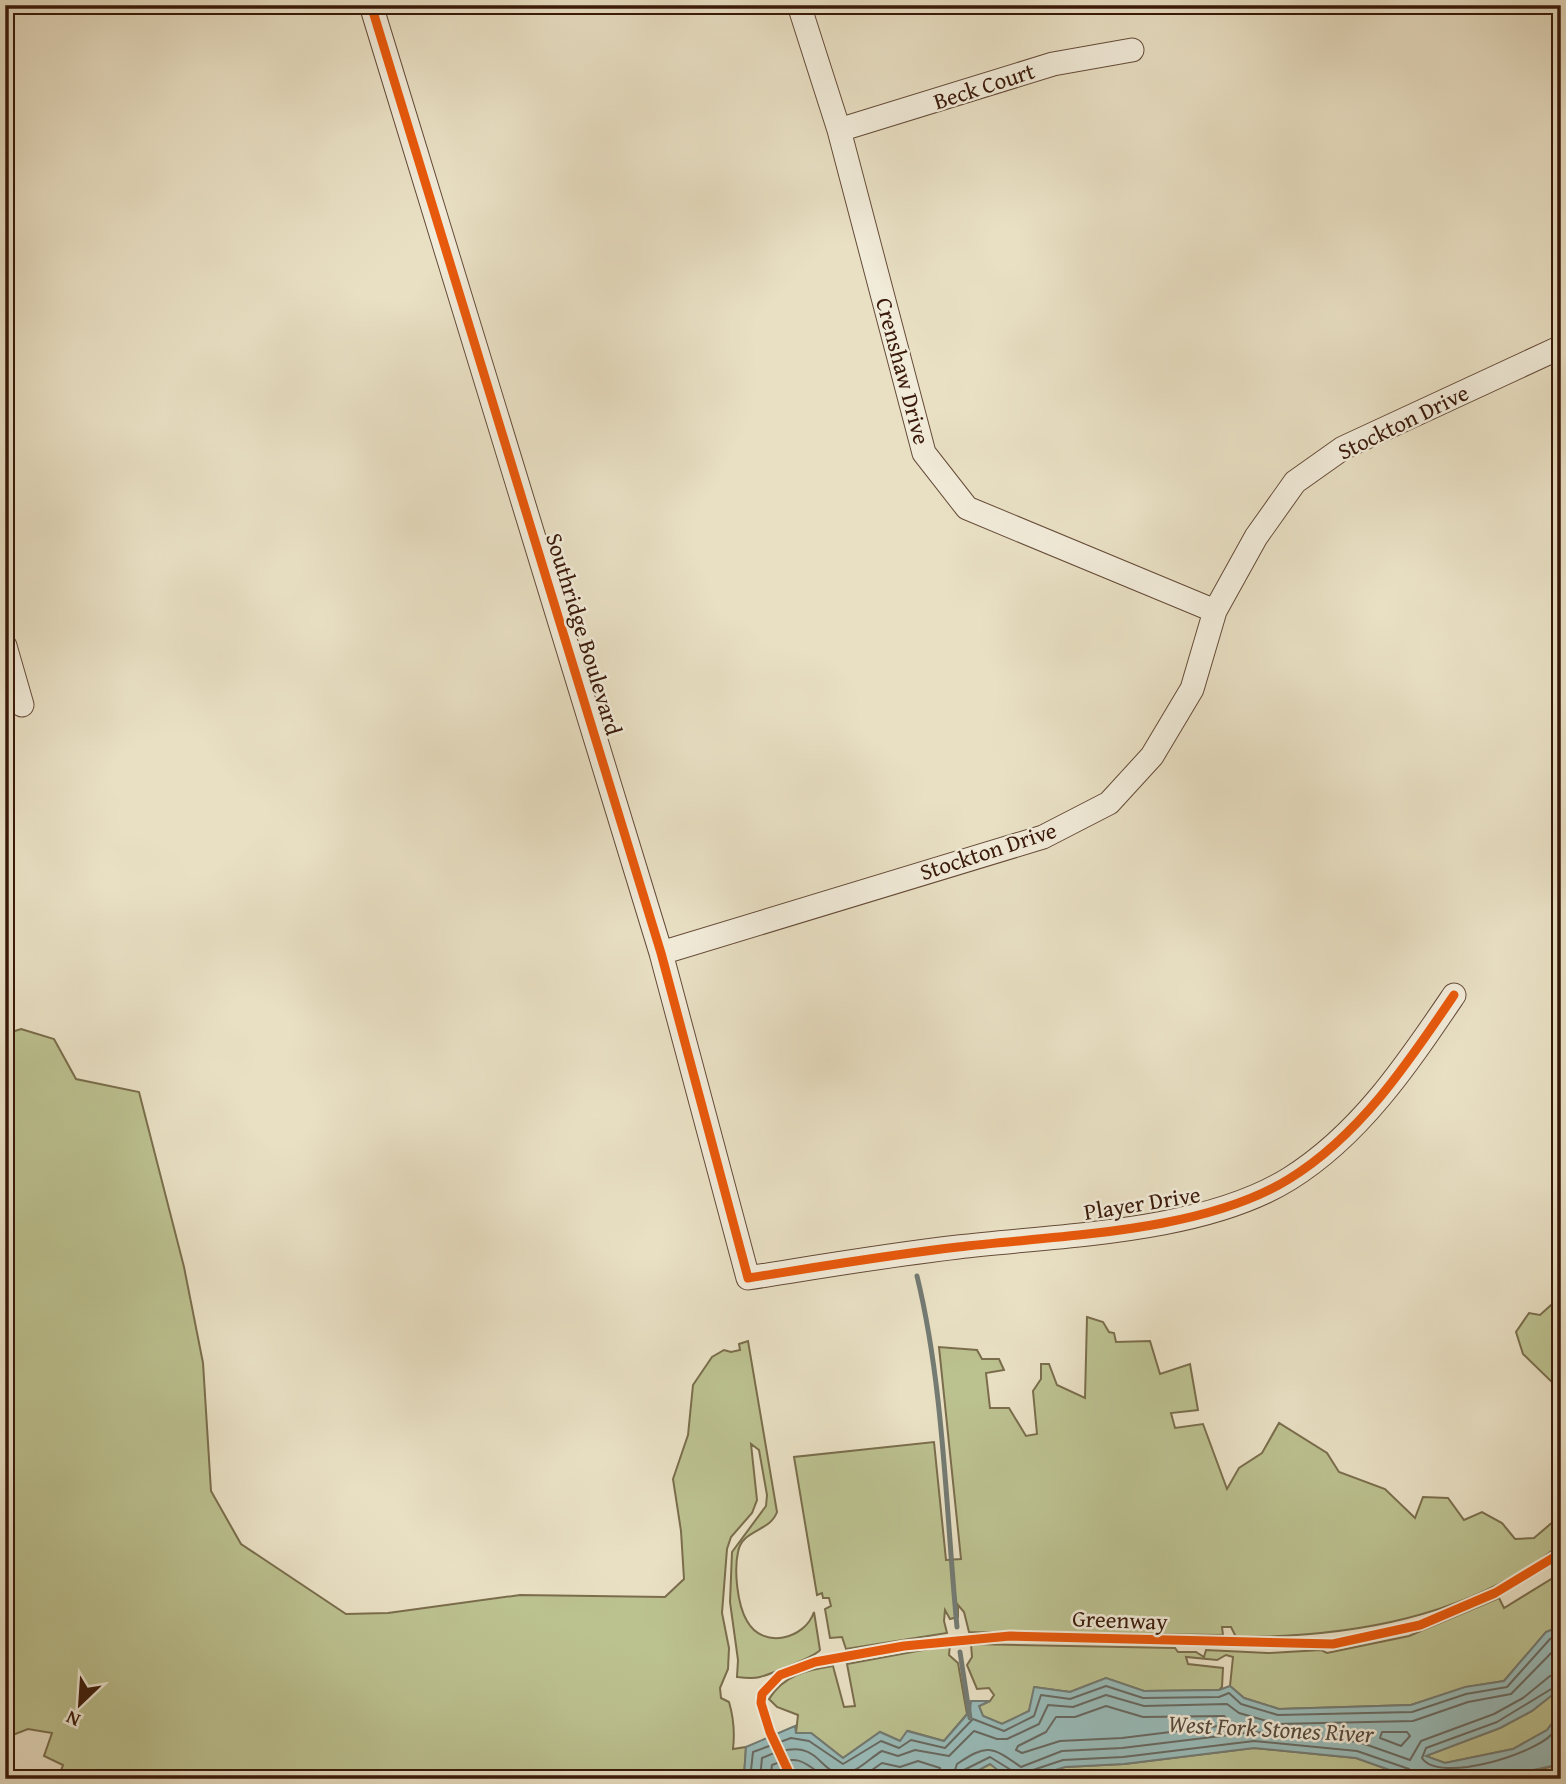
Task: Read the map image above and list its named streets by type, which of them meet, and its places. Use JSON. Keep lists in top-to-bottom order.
{
  "streets": {
    "street": [
      "Beck Court",
      "Crenshaw Drive",
      "Stockton Drive",
      "Southridge Boulevard",
      "Player Drive"
    ],
    "cycle path": ["Greenway"]
  },
  "crossings": [
    ["Beck Court", "Crenshaw Drive"],
    ["Crenshaw Drive", "Stockton Drive"],
    ["Stockton Drive", "Southridge Boulevard"],
    ["Southridge Boulevard", "Player Drive"]
  ],
  "water": ["West Fork Stones River"],
  "north": "bottom left"
}
